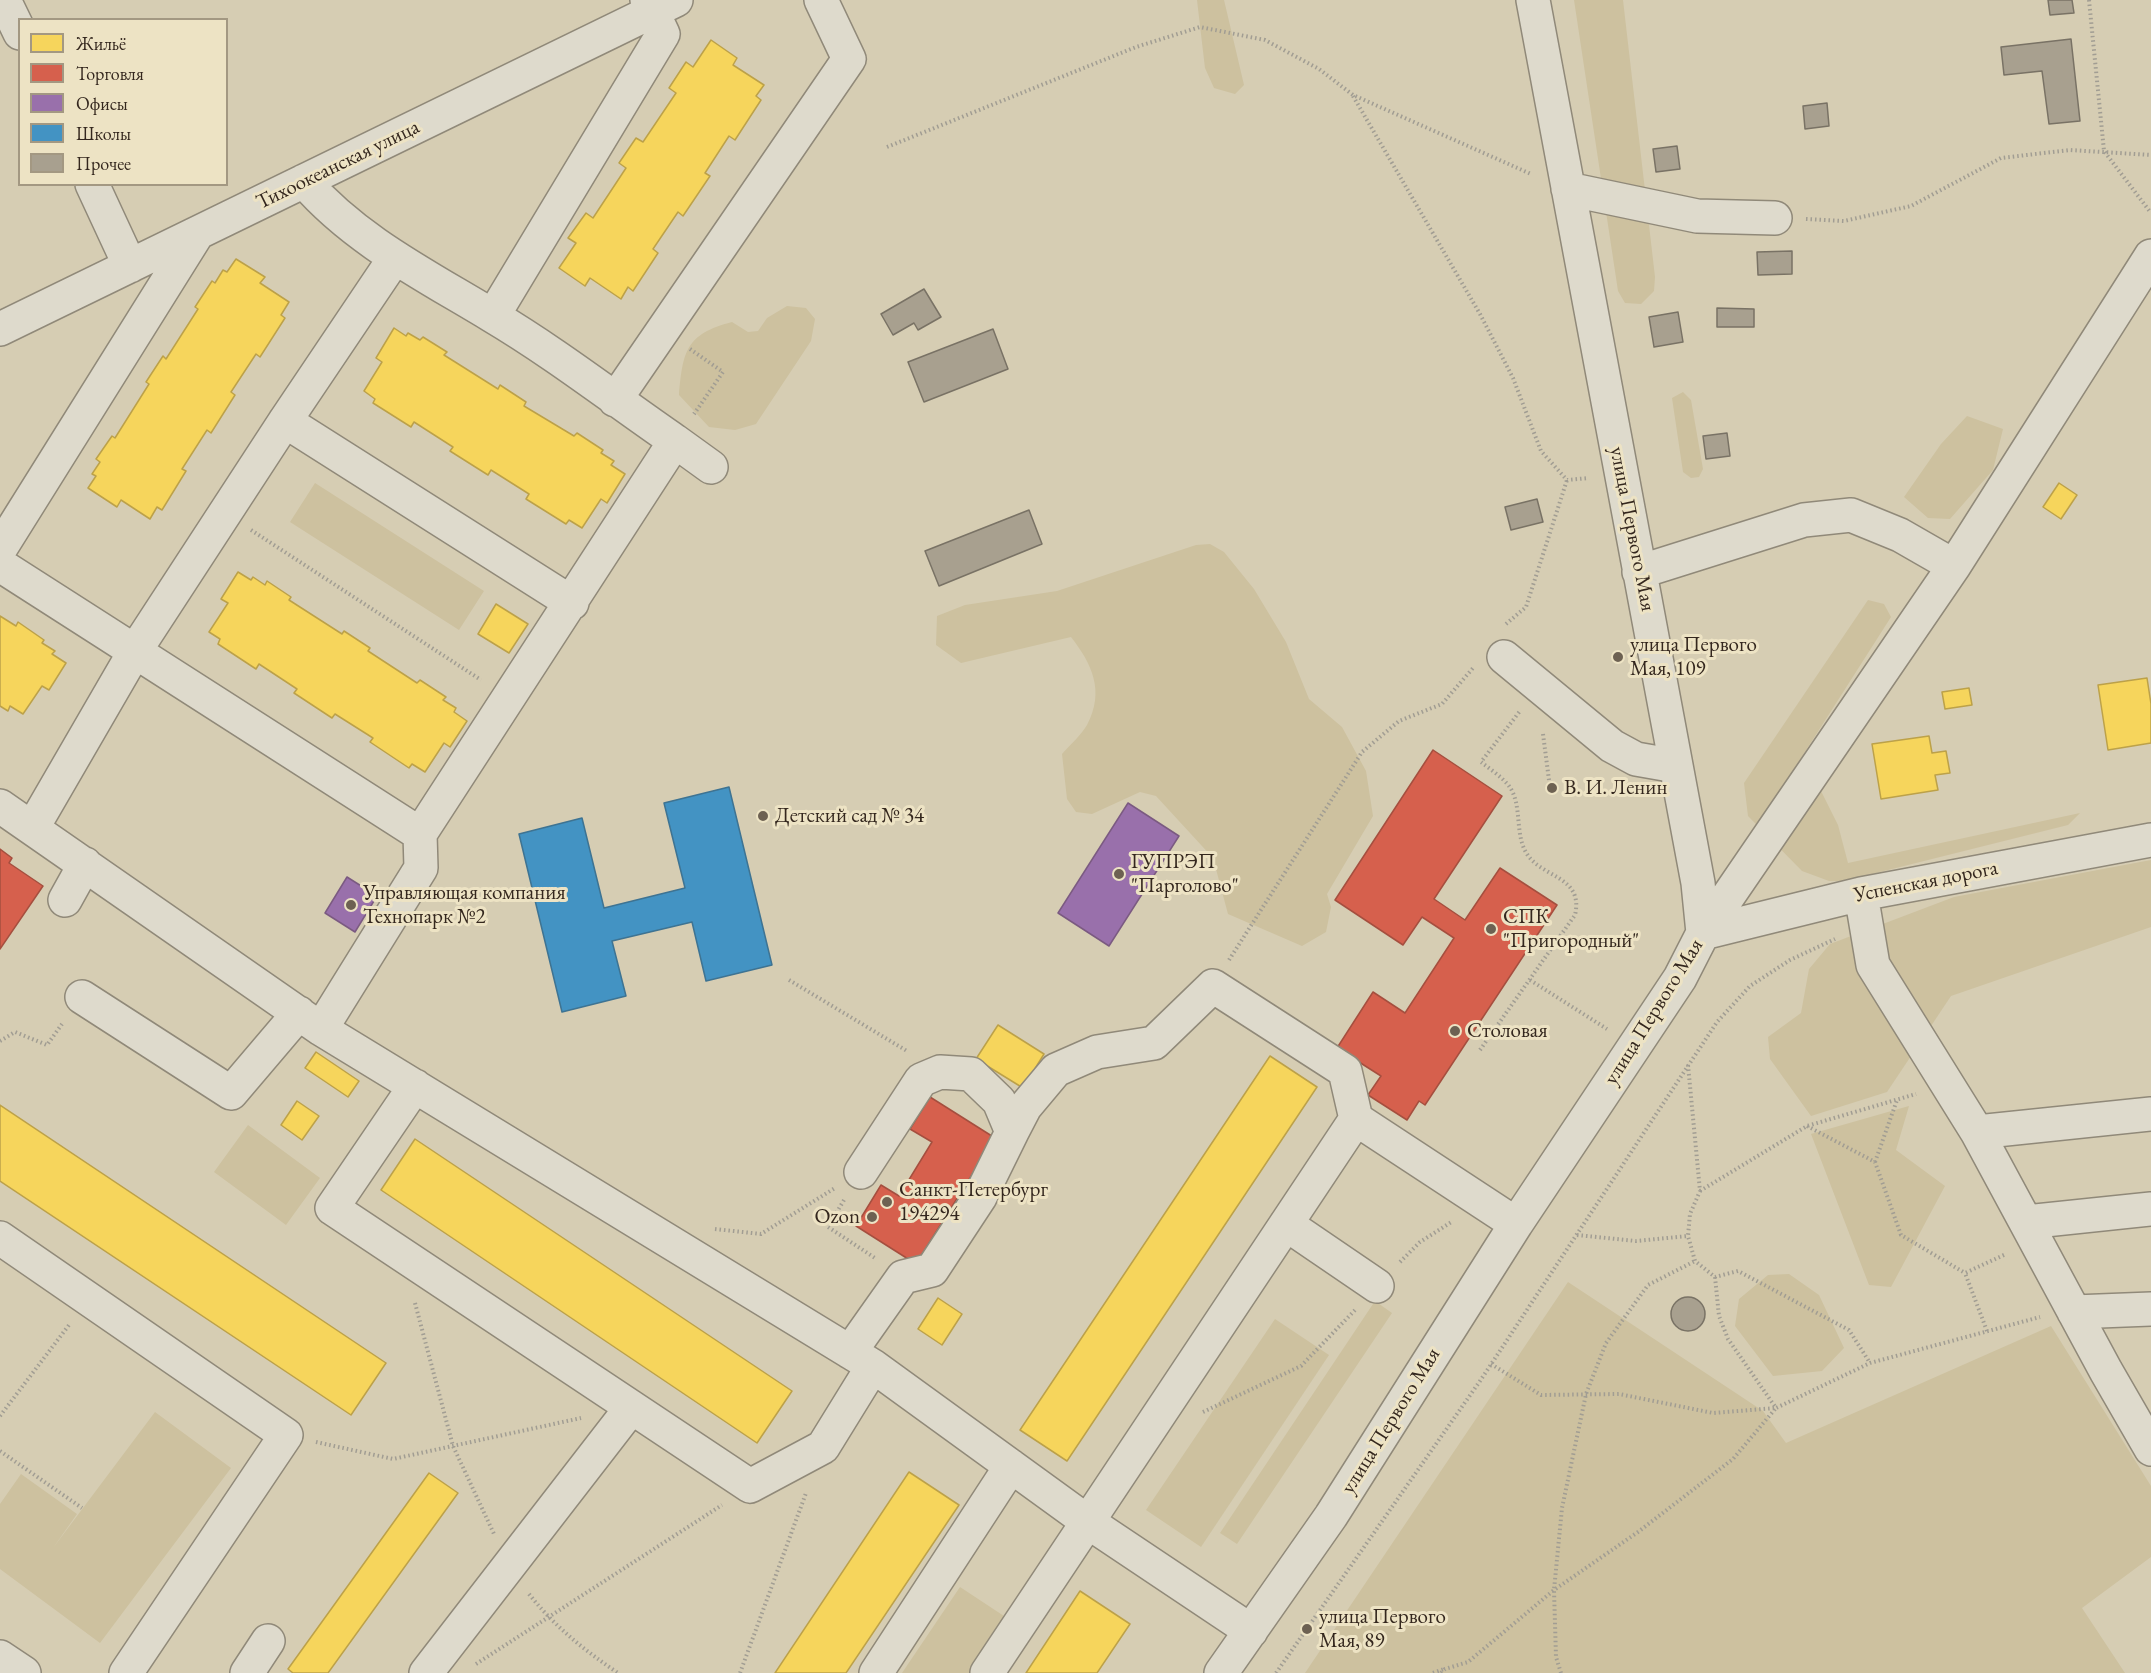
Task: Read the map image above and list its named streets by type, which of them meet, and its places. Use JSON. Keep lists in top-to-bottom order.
{
  "streets": {
    "street": ["Тихоокеанская улица", "улица Первого Мая", "Успенская дорога"]
  },
  "crossings": [
    ["улица Первого Мая", "Успенская дорога"]
  ],
  "places": [
    "улица Первого Мая, 109",
    "В. И. Ленин",
    "Детский сад № 34",
    "ГУПРЭП \"Парголово\"",
    "Управляющая компания Технопарк №2",
    "СПК \"Пригородный\"",
    "Столовая",
    "Санкт-Петербург 194294",
    "Ozon",
    "улица Первого Мая, 89"
  ],
  "legend": [
    "Жильё",
    "Торговля",
    "Офисы",
    "Школы",
    "Прочее"
  ]
}
